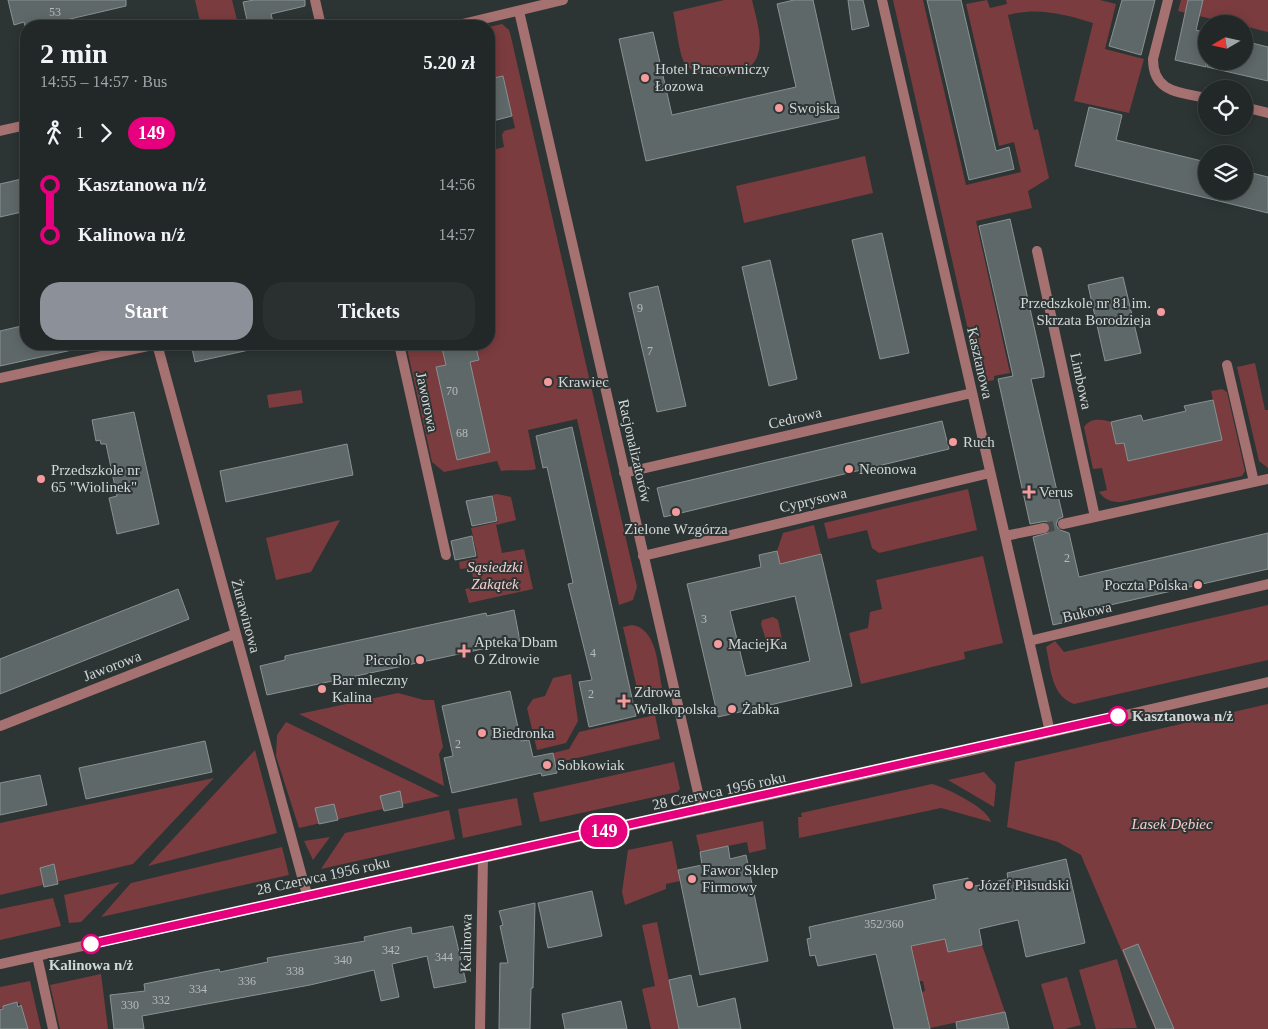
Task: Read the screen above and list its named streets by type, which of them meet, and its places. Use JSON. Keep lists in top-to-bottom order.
{
  "streets": {
    "street": [
      "Kasztanowa",
      "Limbowa",
      "Jaworowa",
      "Cedrowa",
      "Racjonalizatorów",
      "Cyprysowa",
      "Bukowa",
      "Żurawinowa",
      "28 Czerwca 1956 roku",
      "Kalinowa"
    ]
  },
  "crossings": [
    ["Kasztanowa", "Cedrowa"],
    ["Kasztanowa", "Cyprysowa"],
    ["Kasztanowa", "Bukowa"],
    ["Kasztanowa", "28 Czerwca 1956 roku"],
    ["Jaworowa", "Żurawinowa"],
    ["Cedrowa", "Racjonalizatorów"],
    ["Racjonalizatorów", "Cyprysowa"],
    ["Racjonalizatorów", "28 Czerwca 1956 roku"],
    ["Żurawinowa", "28 Czerwca 1956 roku"],
    ["28 Czerwca 1956 roku", "Kalinowa"]
  ],
  "parks": ["Sąsiedzki Zakątek", "Lasek Dębiec"],
  "places": {
    "other": [
      "Hotel Pracowniczy Łozowa",
      "Swojska",
      "Przedszkole nr 81 im. Skrzata Borodzieja",
      "Krawiec",
      "Ruch",
      "Neonowa",
      "Przedszkole nr 65 \"Wiolinek\"",
      "Zielone Wzgórza",
      "Poczta Polska",
      "MaciejKa",
      "Piccolo",
      "Bar mleczny Kalina",
      "Żabka",
      "Kasztanowa n/ż",
      "Biedronka",
      "Sobkowiak",
      "Fawor Sklep Firmowy",
      "Józef Piłsudski",
      "Kalinowa n/ż"
    ],
    "health": ["Verus", "Apteka Dbam O Zdrowie", "Zdrowa Wielkopolska"]
  },
  "lines": ["bus line 149"],
  "house_numbers": [
    "53",
    "9",
    "7",
    "70",
    "68",
    "2",
    "3",
    "4",
    "2",
    "2",
    "352/360",
    "342",
    "344",
    "340",
    "338",
    "336",
    "334",
    "332",
    "330"
  ],
  "north": "left",
  "page": {
    "on_map": "149",
    "heading": ["2 min", "14:55 – 14:57 · Bus", "5.20 zł"],
    "legs": ["1", "149"],
    "list": [
      {
        "name": "Kasztanowa n/ż",
        "value": "14:56"
      },
      {
        "name": "Kalinowa n/ż",
        "value": "14:57"
      }
    ],
    "buttons": ["Start", "Tickets"]
  }
}
